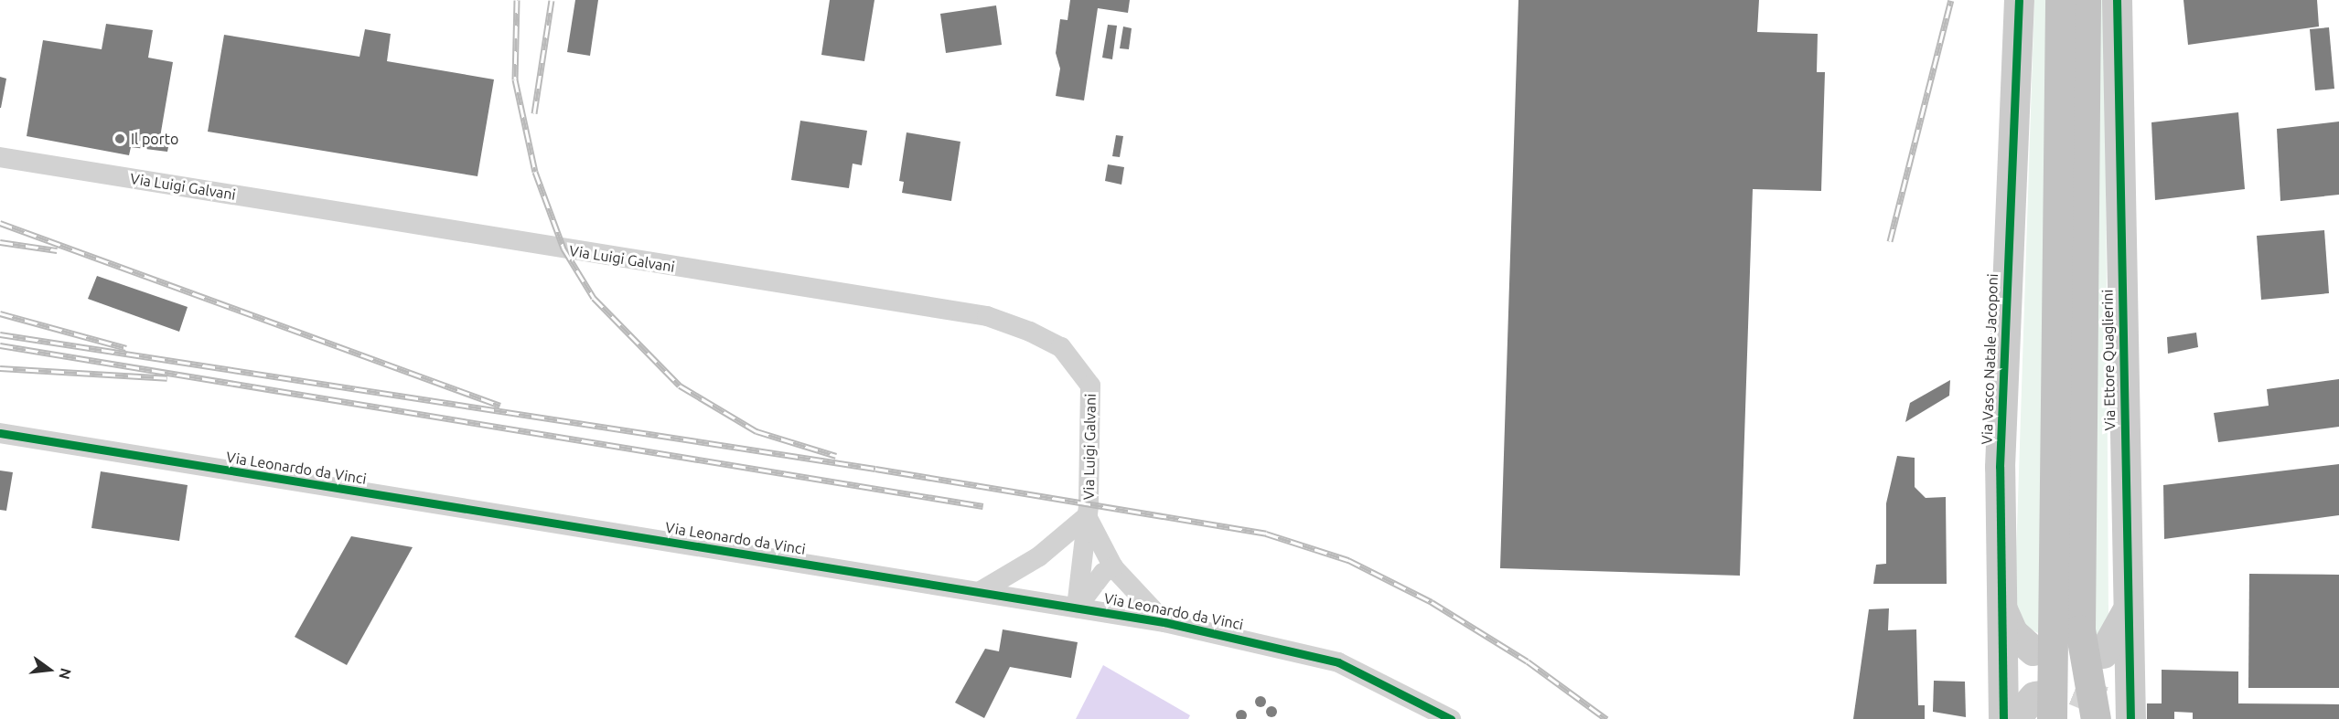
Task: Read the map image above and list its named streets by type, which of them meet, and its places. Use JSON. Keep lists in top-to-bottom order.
{
  "streets": {
    "main road": ["Via Vasco Natale Jacoponi", "Via Ettore Quaglierini"],
    "street": ["Via Luigi Galvani", "Via Leonardo da Vinci"]
  },
  "crossings": [
    ["Via Luigi Galvani", "Via Leonardo da Vinci"]
  ],
  "places": ["Il porto"],
  "north": "right"
}
